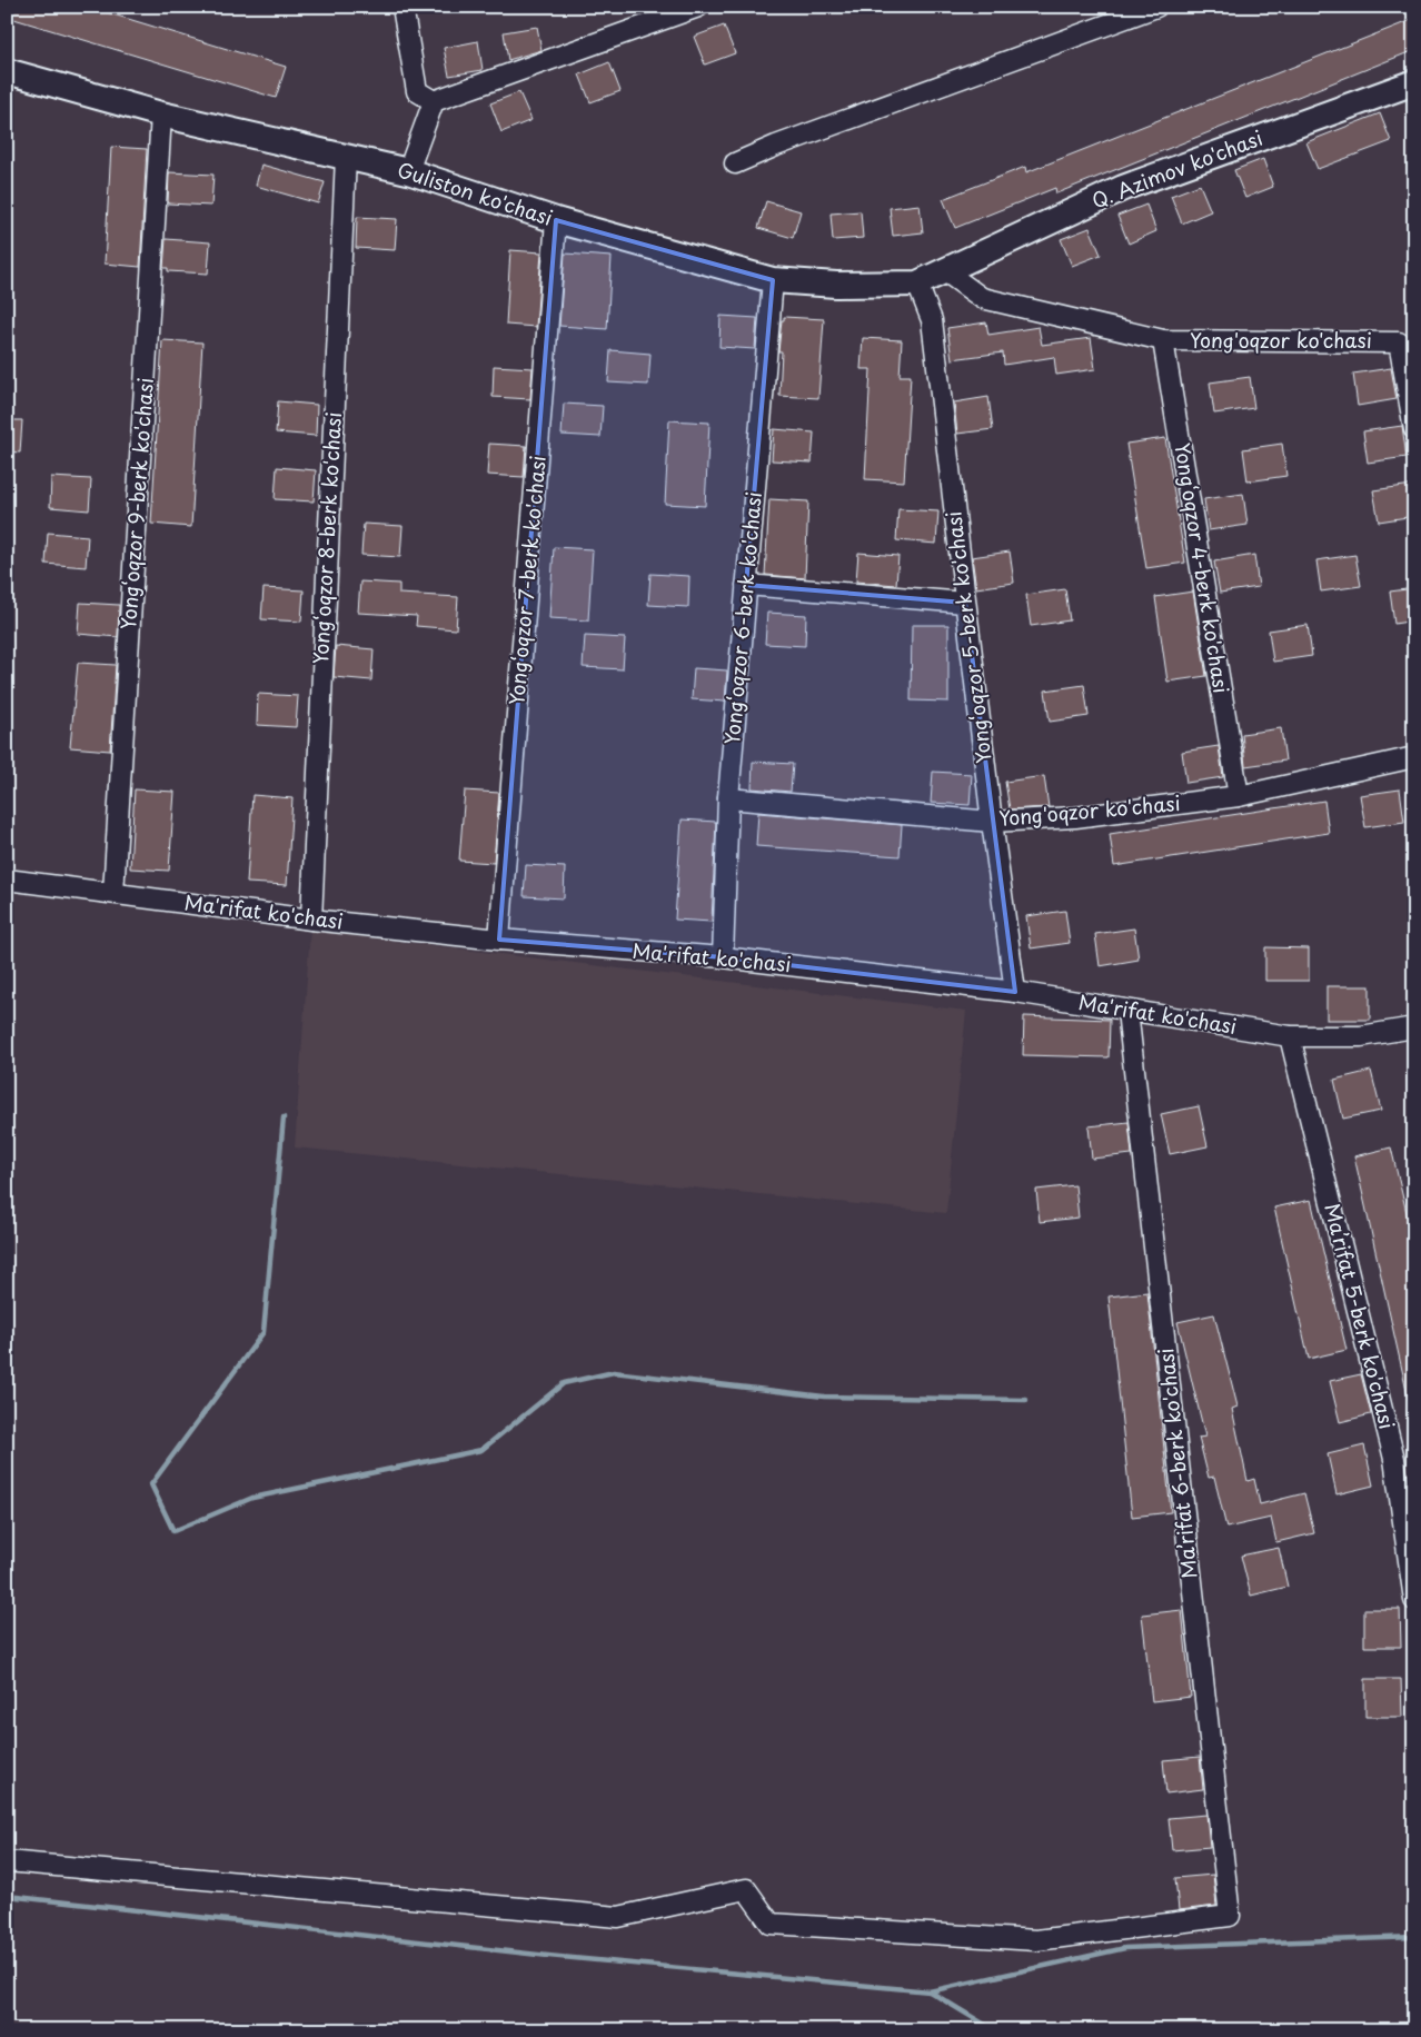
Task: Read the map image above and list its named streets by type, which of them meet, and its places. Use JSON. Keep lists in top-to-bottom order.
{
  "streets": {
    "main road": ["Q. Azimov ko'chasi", "Guliston ko'chasi"],
    "street": [
      "Yong'oqzor ko'chasi",
      "Yong‘oqzor 9-berk ko'chasi",
      "Yong‘oqzor 8-berk ko'chasi",
      "Yong‘oqzor 4-berk ko'chasi",
      "Yong‘oqzor 7-berk ko'chasi",
      "Yong‘oqzor 6-berk ko'chasi",
      "Yong‘oqzor 5-berk ko'chasi",
      "Ma'rifat ko'chasi",
      "Ma’rifat 5-berk ko'chasi",
      "Ma’rifat 6-berk ko'chasi"
    ]
  },
  "crossings": [
    ["Q. Azimov ko'chasi", "Guliston ko'chasi"],
    ["Q. Azimov ko'chasi", "Yong'oqzor ko'chasi"],
    ["Guliston ko'chasi", "Yong'oqzor ko'chasi"],
    ["Guliston ko'chasi", "Yong‘oqzor 9-berk ko'chasi"],
    ["Guliston ko'chasi", "Yong‘oqzor 8-berk ko'chasi"],
    ["Guliston ko'chasi", "Yong‘oqzor 7-berk ko'chasi"],
    ["Guliston ko'chasi", "Yong‘oqzor 6-berk ko'chasi"],
    ["Guliston ko'chasi", "Yong‘oqzor 5-berk ko'chasi"],
    ["Yong'oqzor ko'chasi", "Yong‘oqzor 4-berk ko'chasi"],
    ["Yong'oqzor ko'chasi", "Yong‘oqzor 6-berk ko'chasi"],
    ["Yong'oqzor ko'chasi", "Yong‘oqzor 5-berk ko'chasi"],
    ["Yong‘oqzor 9-berk ko'chasi", "Ma'rifat ko'chasi"],
    ["Yong‘oqzor 8-berk ko'chasi", "Ma'rifat ko'chasi"],
    ["Yong‘oqzor 7-berk ko'chasi", "Ma'rifat ko'chasi"],
    ["Yong‘oqzor 6-berk ko'chasi", "Ma'rifat ko'chasi"],
    ["Yong‘oqzor 5-berk ko'chasi", "Ma'rifat ko'chasi"],
    ["Ma'rifat ko'chasi", "Ma’rifat 5-berk ko'chasi"],
    ["Ma'rifat ko'chasi", "Ma’rifat 6-berk ko'chasi"]
  ]
}
